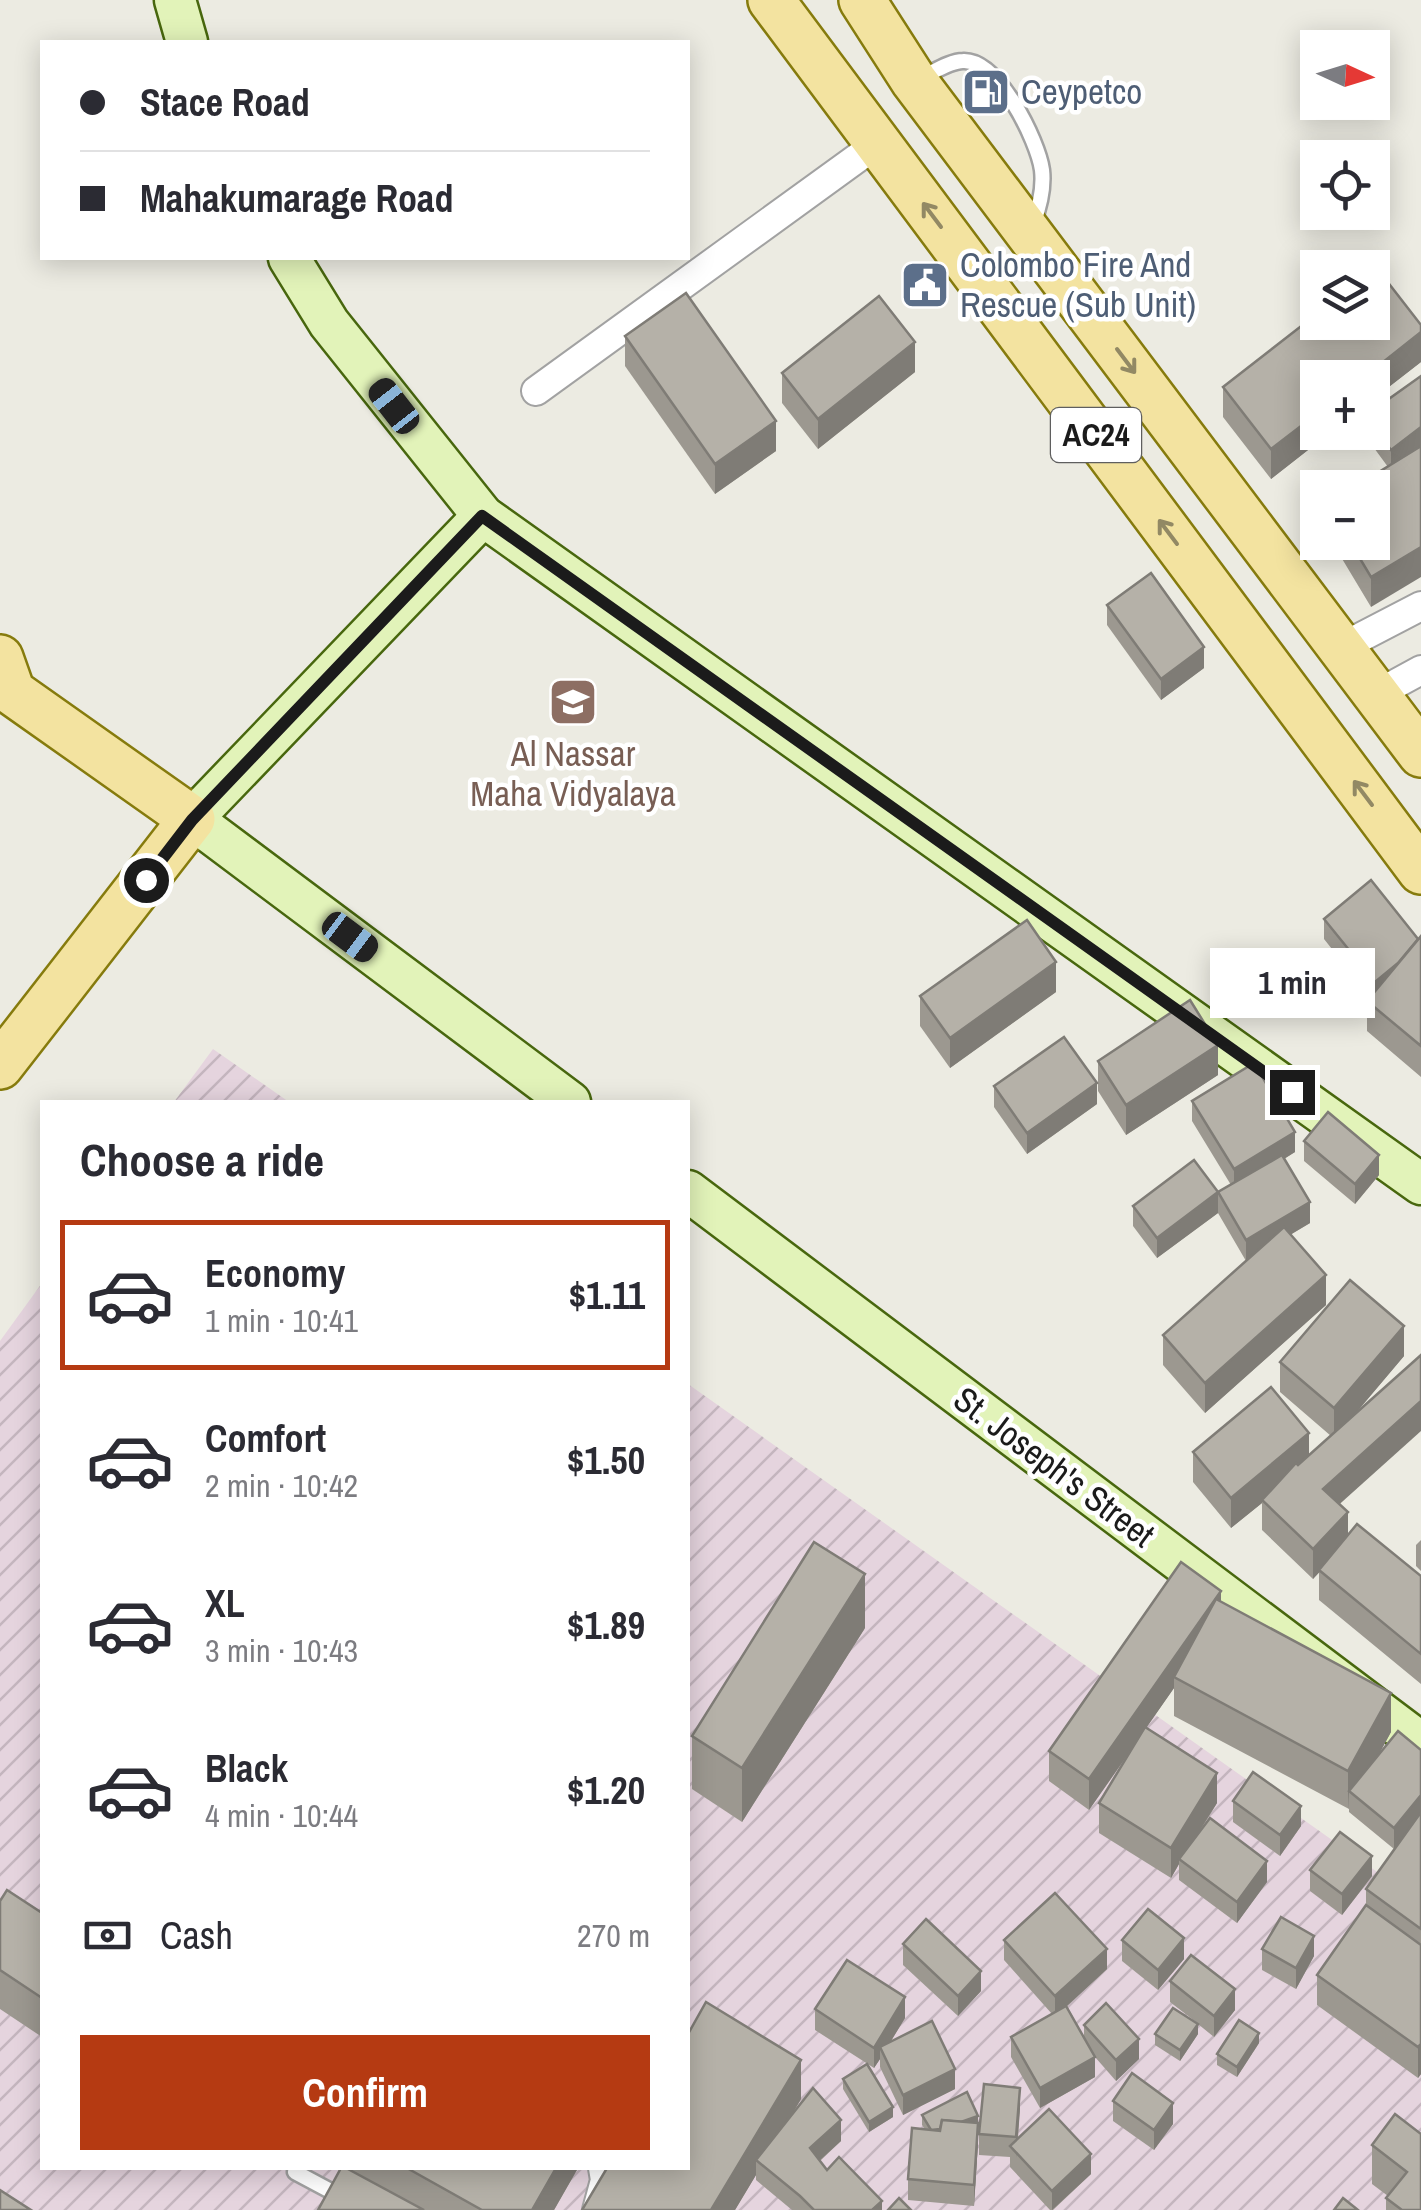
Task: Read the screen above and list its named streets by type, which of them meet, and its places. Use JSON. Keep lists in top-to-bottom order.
{
  "streets": {
    "main road": ["AC24"],
    "street": ["St. Joseph's Street"]
  },
  "places": {
    "fuel station": ["Ceypetco"],
    "public building": ["Colombo Fire And Rescue (Sub Unit)"],
    "school or university": ["Al Nassar Maha Vidyalaya"]
  },
  "north": "right",
  "page": {
    "map_buttons": ["+", "−"],
    "banner": ["Stace Road", "Mahakumarage Road"],
    "bubble": "1 min",
    "heading": "Choose a ride",
    "list": [
      {
        "name": "Economy",
        "note": "1 min · 10:41",
        "value": "$1.11"
      },
      {
        "name": "Comfort",
        "note": "2 min · 10:42",
        "value": "$1.50"
      },
      {
        "name": "XL",
        "note": "3 min · 10:43",
        "value": "$1.89"
      },
      {
        "name": "Black",
        "note": "4 min · 10:44",
        "value": "$1.20"
      }
    ],
    "pay": ["Cash", "270 m"],
    "buttons": "Confirm"
  }
}
